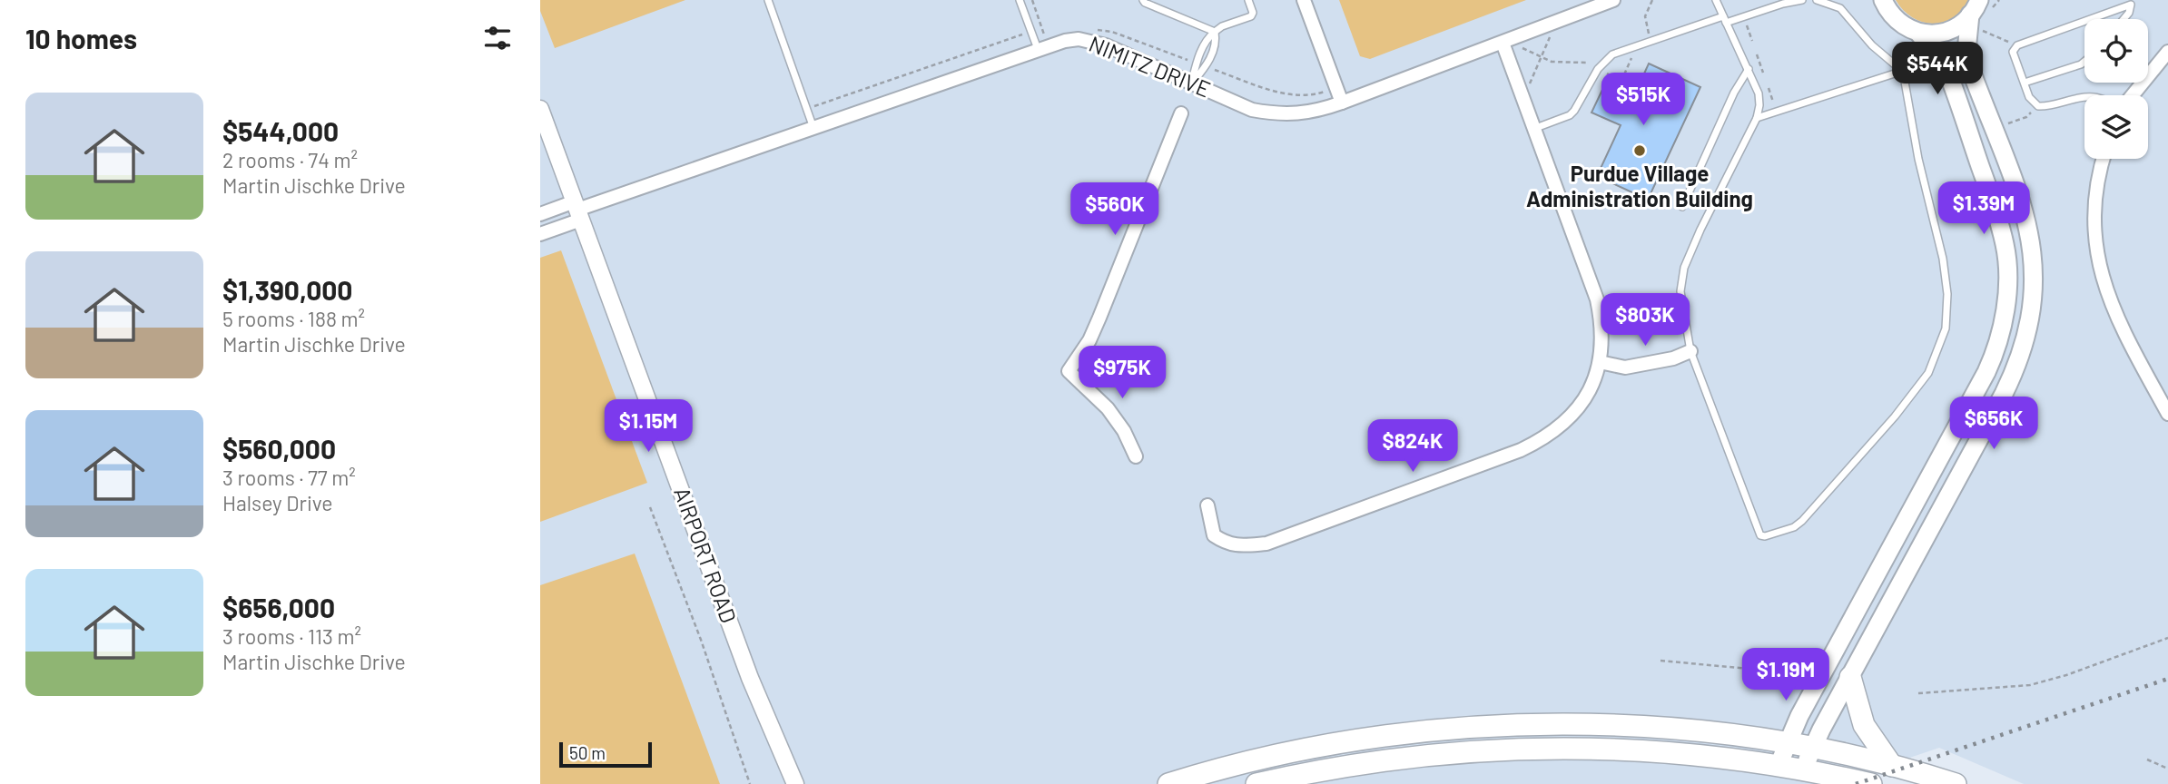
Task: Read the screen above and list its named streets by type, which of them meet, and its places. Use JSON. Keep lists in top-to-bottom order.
{
  "streets": {
    "street": ["NIMITZ DRIVE", "AIRPORT ROAD"]
  },
  "crossings": [
    ["NIMITZ DRIVE", "AIRPORT ROAD"]
  ],
  "places": ["Purdue Village Administration Building"],
  "scale_bar": "50 m",
  "page": {
    "heading": "10 homes",
    "price": [
      "$544K",
      "$515K",
      "$1.39M",
      "$560K",
      "$803K",
      "$975K",
      "$656K",
      "$1.15M",
      "$824K",
      "$1.19M"
    ],
    "list": [
      {
        "name": "$544,000",
        "note": "2 rooms · 74 m² · Martin Jischke Drive"
      },
      {
        "name": "$1,390,000",
        "note": "5 rooms · 188 m² · Martin Jischke Drive"
      },
      {
        "name": "$560,000",
        "note": "3 rooms · 77 m² · Halsey Drive"
      },
      {
        "name": "$656,000",
        "note": "3 rooms · 113 m² · Martin Jischke Drive"
      }
    ],
    "scale": "50 m"
  }
}
